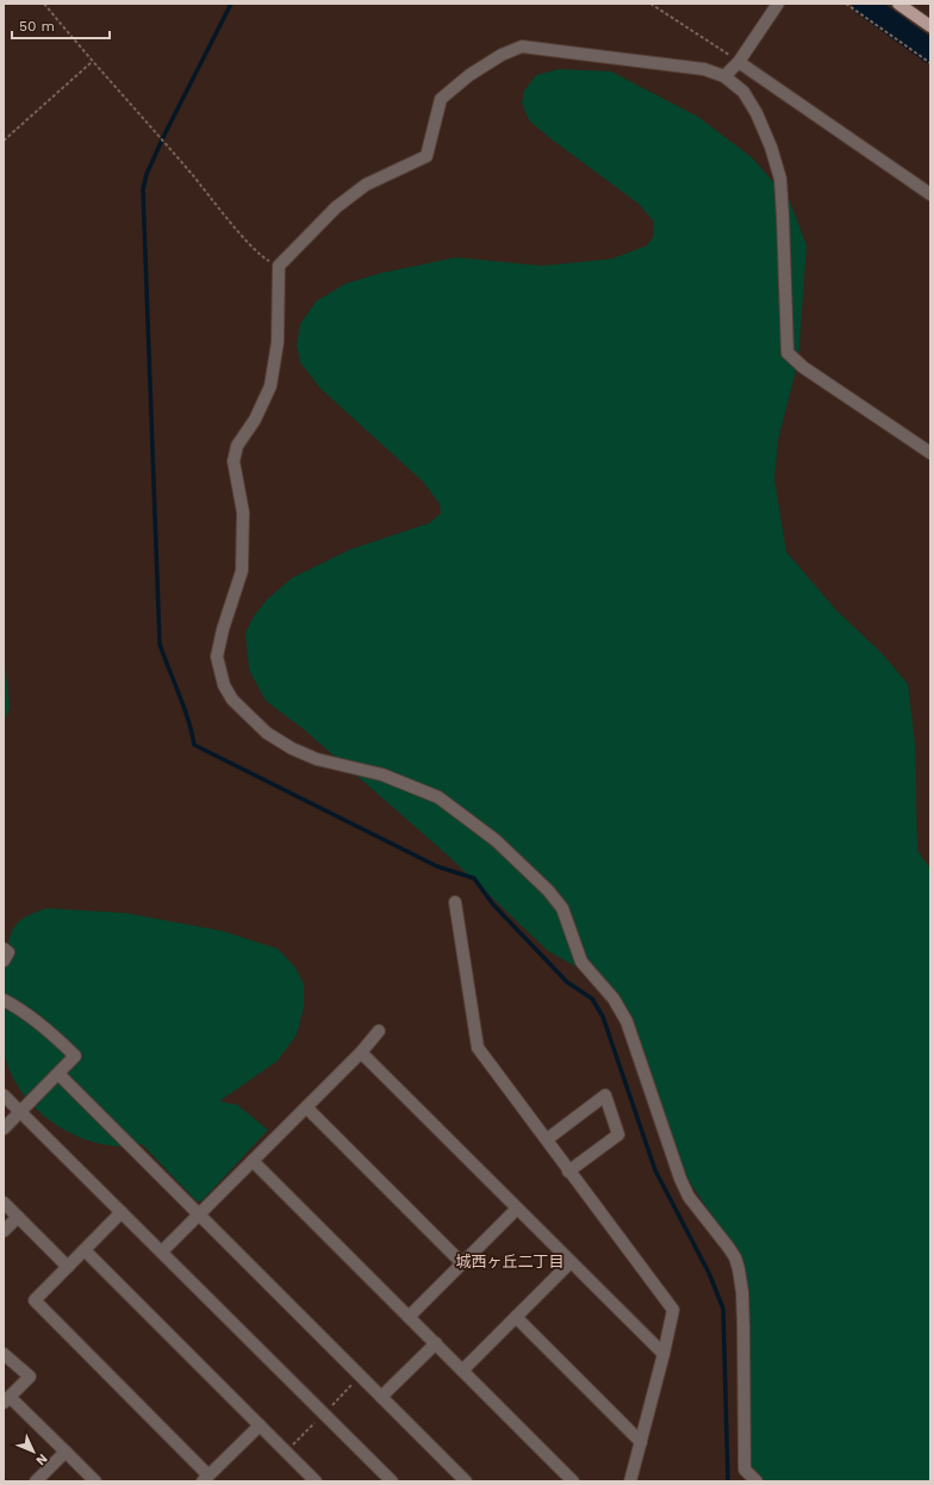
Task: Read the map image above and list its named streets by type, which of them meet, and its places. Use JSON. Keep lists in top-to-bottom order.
{
  "districts": ["城西ヶ丘二丁目"],
  "scale_bar": "50 m",
  "north": "bottom right"
}
